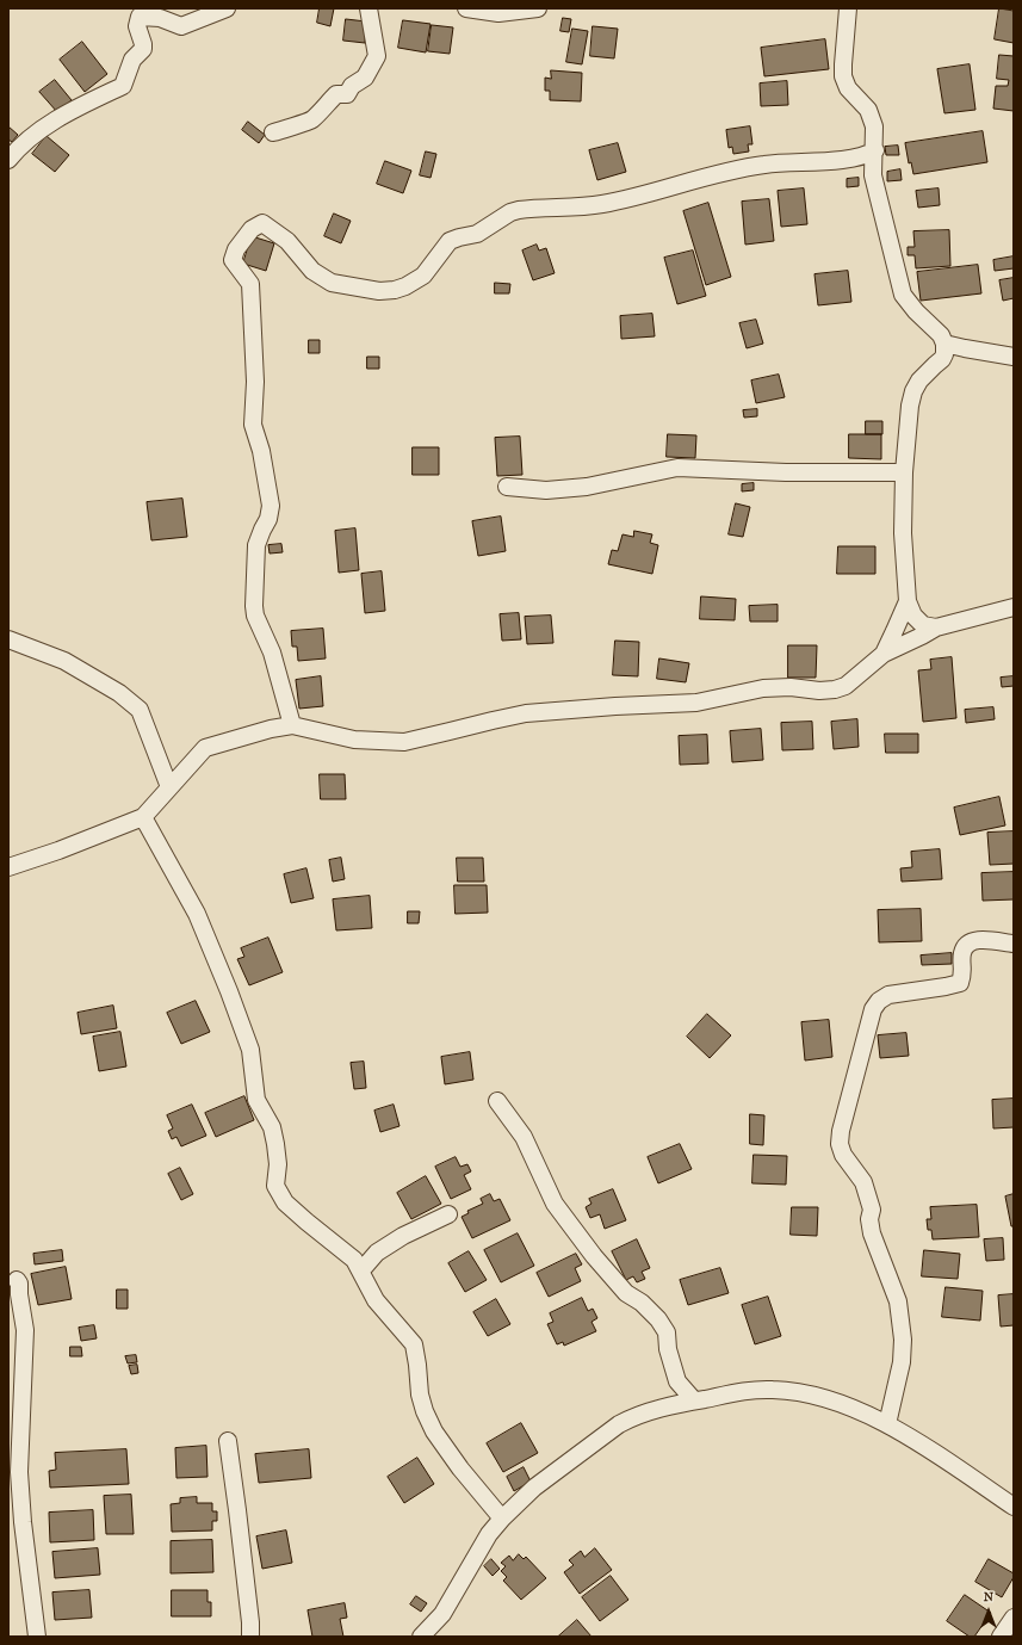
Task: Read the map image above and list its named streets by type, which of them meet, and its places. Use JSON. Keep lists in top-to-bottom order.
{
  "north": "top"
}
